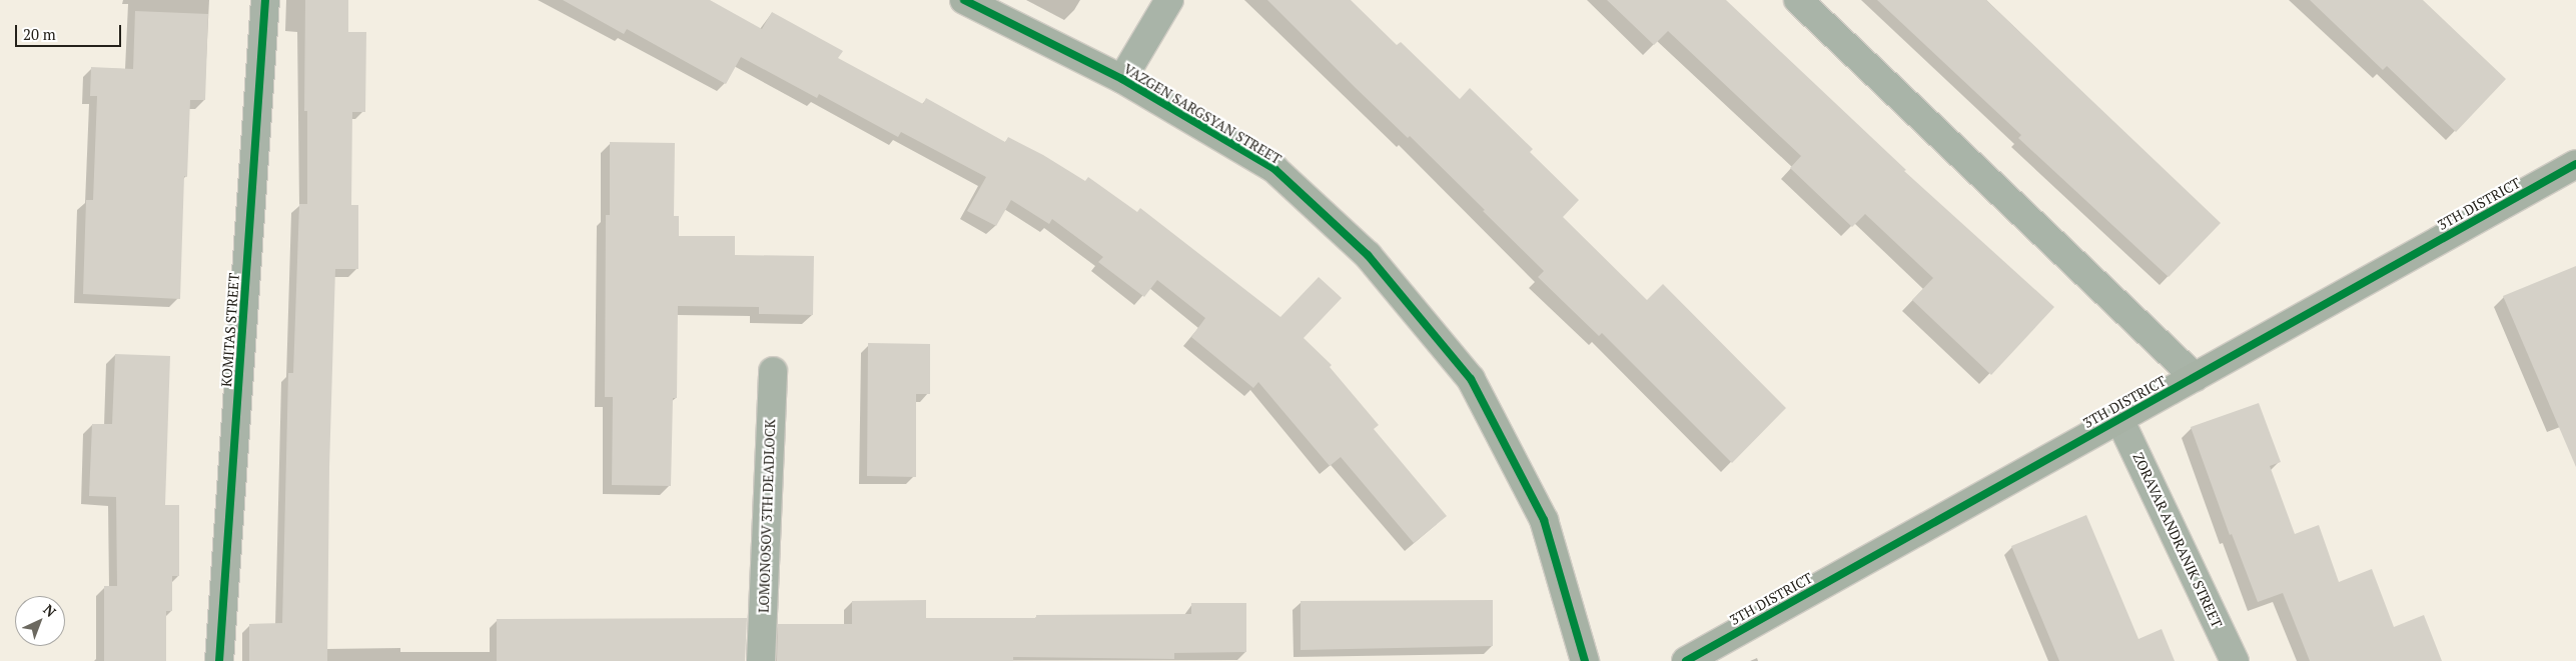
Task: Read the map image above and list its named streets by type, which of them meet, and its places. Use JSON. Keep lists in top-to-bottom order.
{
  "streets": {
    "street": [
      "VAZGEN SARGSYAN STREET",
      "3TH DISTRICT",
      "KOMITAS STREET",
      "LOMONOSOV 3TH DEADLOCK",
      "ZORAVAR ANDRANIK STREET"
    ]
  },
  "crossings": [
    ["3TH DISTRICT", "ZORAVAR ANDRANIK STREET"]
  ],
  "scale_bar": "20 m",
  "north": "top right"
}
